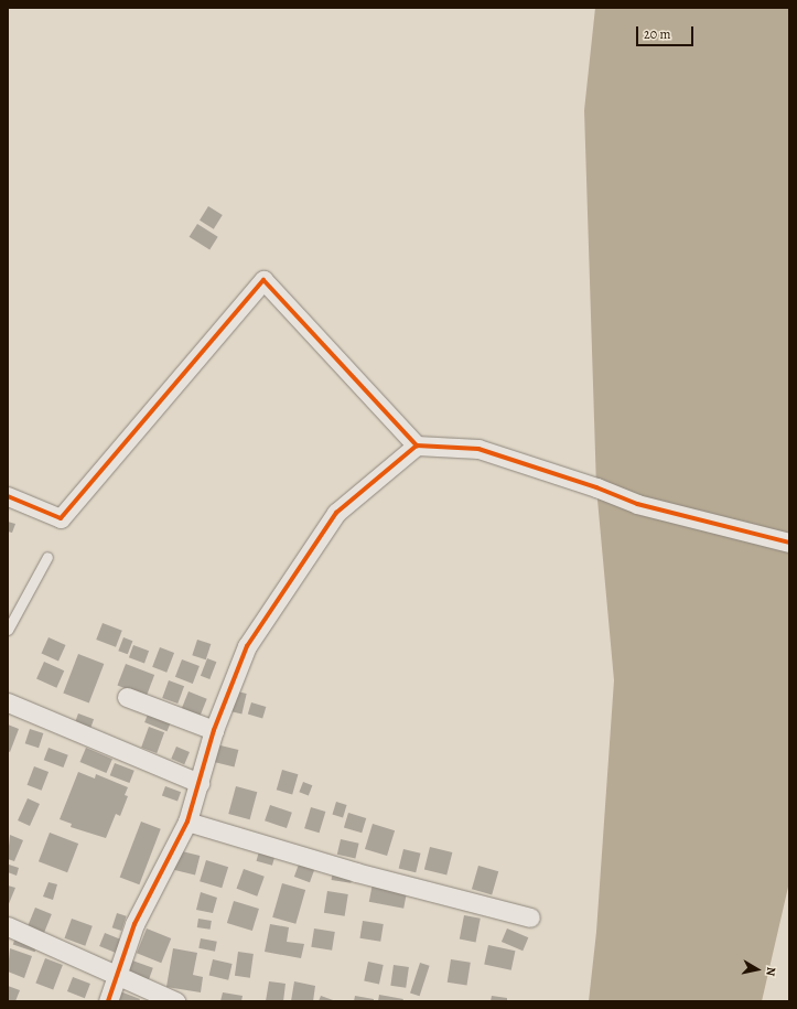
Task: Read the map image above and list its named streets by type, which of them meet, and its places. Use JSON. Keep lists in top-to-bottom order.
{
  "scale_bar": "20 m",
  "north": "right"
}
